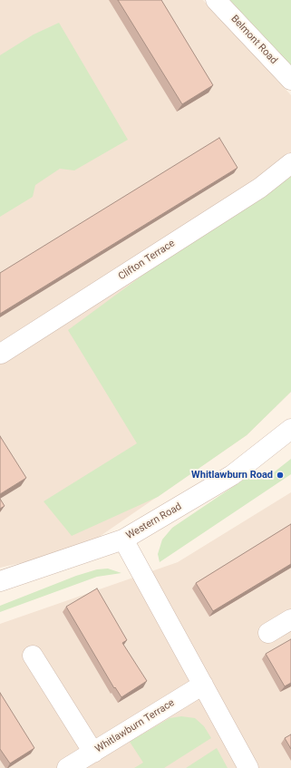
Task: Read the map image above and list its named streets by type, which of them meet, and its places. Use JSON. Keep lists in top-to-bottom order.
{
  "streets": {
    "street": [
      "Belmont Road",
      "Clifton Terrace",
      "Western Road",
      "Whitlawburn Terrace"
    ]
  },
  "places": ["Whitlawburn Road"]
}
